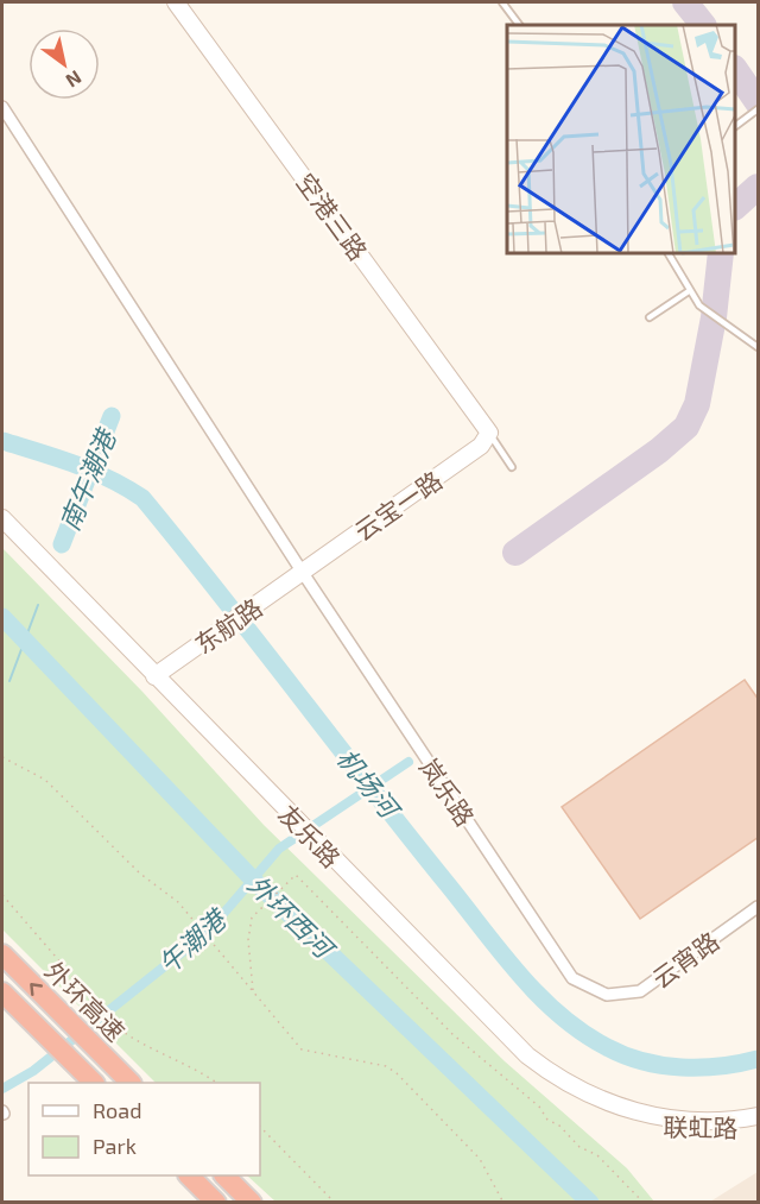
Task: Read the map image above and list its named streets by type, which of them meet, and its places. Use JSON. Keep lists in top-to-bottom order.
{
  "streets": {
    "highway": ["外环高速"],
    "main road": [
      "空港三路",
      "云宝一路",
      "东航路",
      "友乐路",
      "联虹路"
    ],
    "street": ["岚乐路", "云宵路"]
  },
  "crossings": [
    ["空港三路", "云宝一路"],
    ["云宝一路", "东航路"],
    ["云宝一路", "岚乐路"],
    ["东航路", "岚乐路"],
    ["东航路", "友乐路"],
    ["岚乐路", "云宵路"],
    ["友乐路", "联虹路"]
  ],
  "water": [
    "南午潮港",
    "机场河",
    "外环西河",
    "午潮港"
  ],
  "legend": ["Road", "Park"],
  "north": "bottom right"
}
